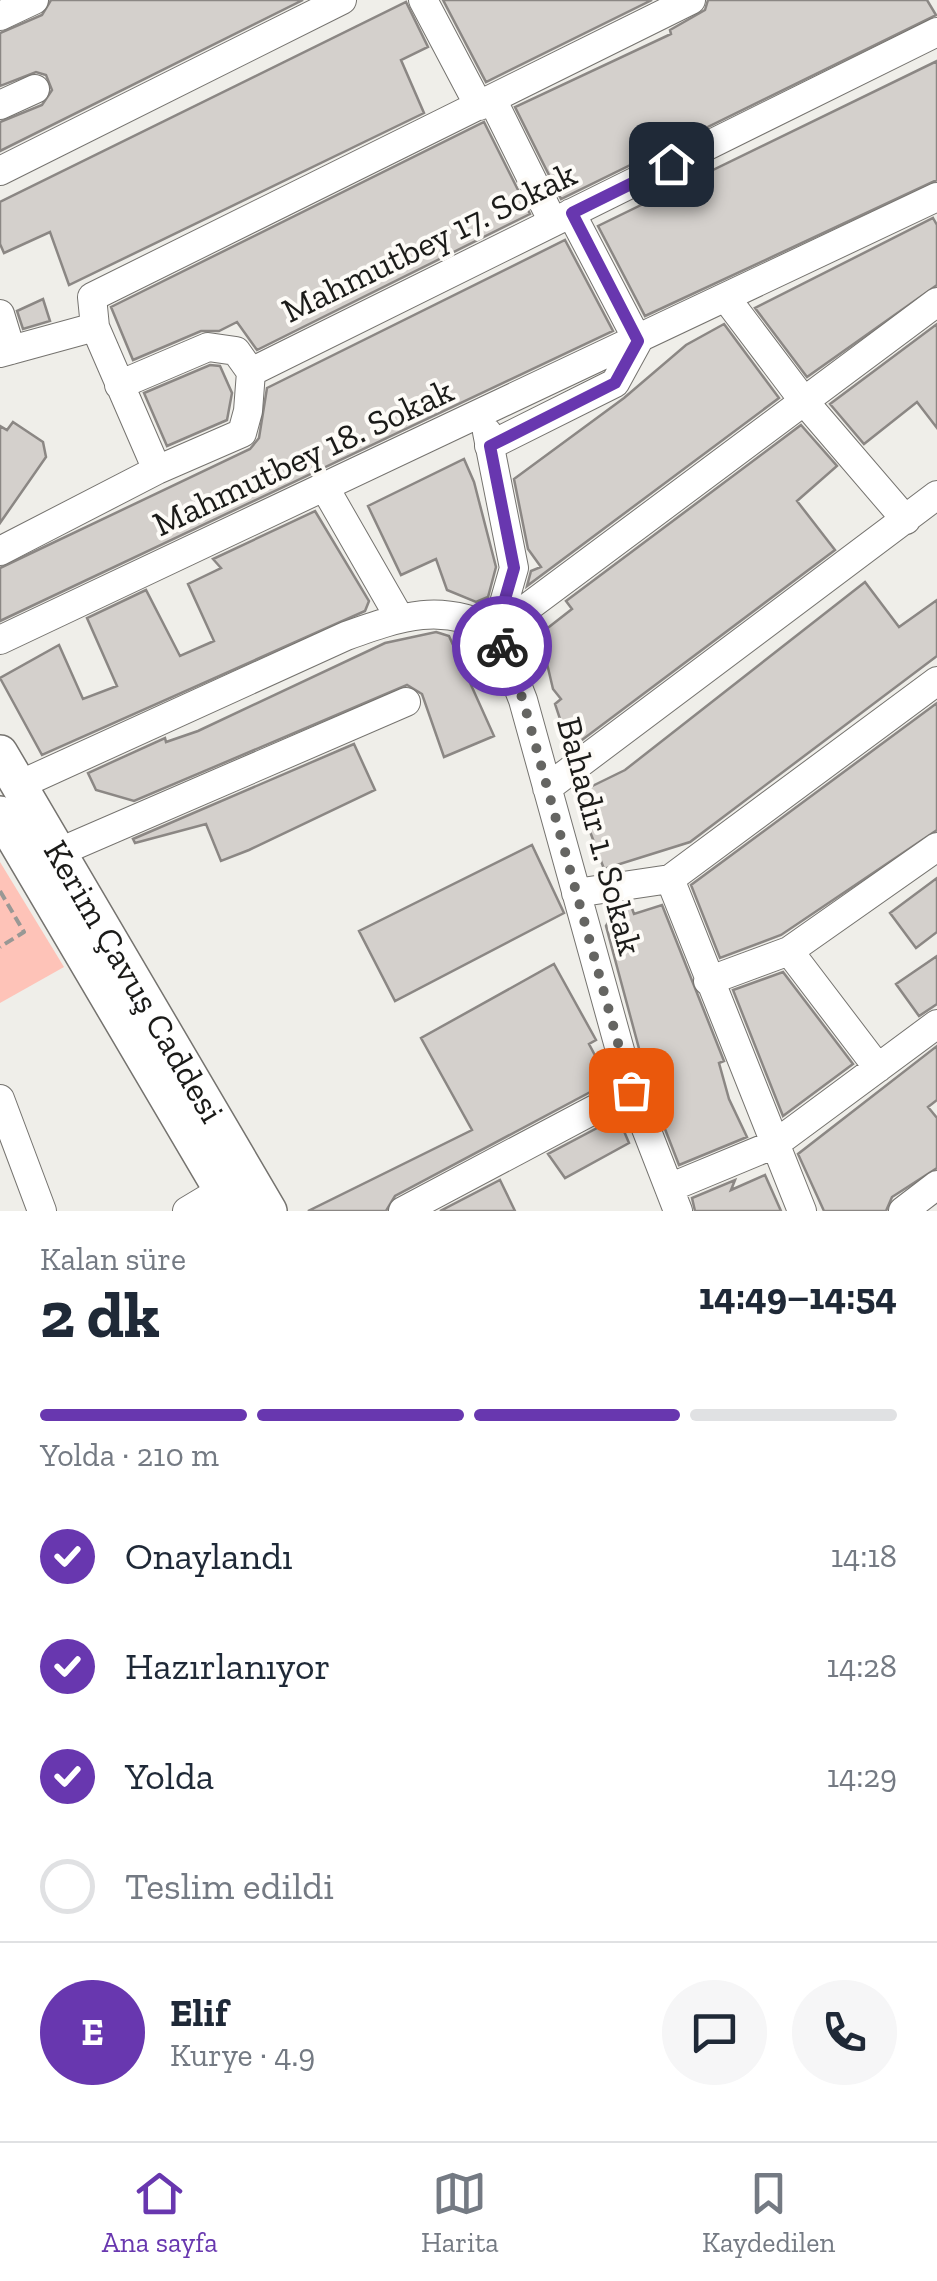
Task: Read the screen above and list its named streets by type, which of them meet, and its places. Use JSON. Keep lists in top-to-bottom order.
{
  "streets": {
    "main road": ["Kerim Çavuş Caddesi"],
    "street": ["Mahmutbey 17. Sokak", "Mahmutbey 18. Sokak", "Bahadır 1. Sokak"]
  },
  "page": {
    "heading": ["2 dk", "Kalan süre", "14:49–14:54"],
    "panel": ["Elif", "Kurye · 4.9"],
    "bar": "Yolda · 210 m",
    "list": [
      ["Onaylandı", "14:18"],
      ["Hazırlanıyor", "14:28"],
      ["Yolda", "14:29"],
      "Teslim edildi"
    ],
    "round": "E",
    "tabs": ["Ana sayfa", "Harita", "Kaydedilen"]
  }
}
